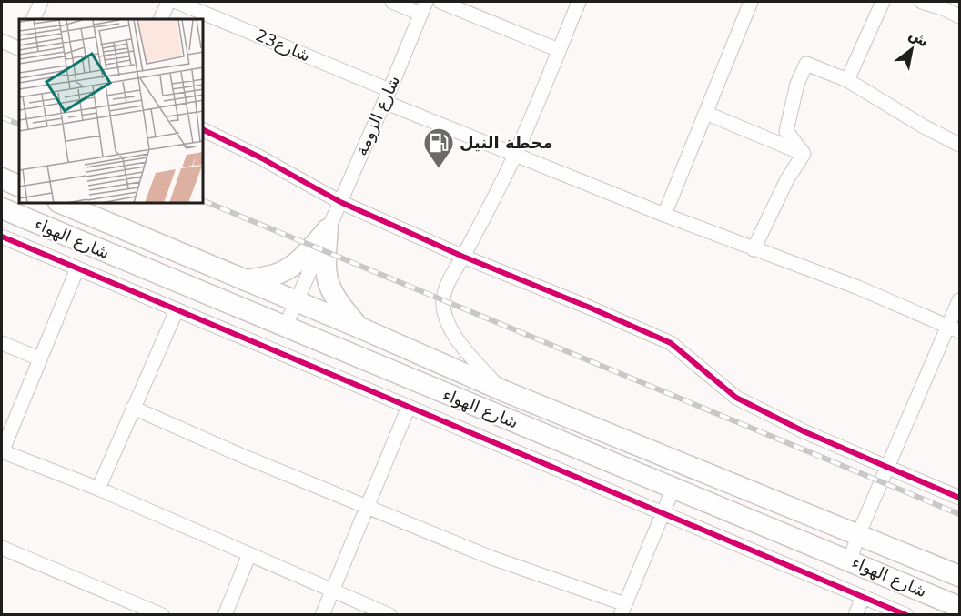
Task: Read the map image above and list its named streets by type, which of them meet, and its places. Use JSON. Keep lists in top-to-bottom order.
{
  "streets": {
    "highway": ["شارع الهواء"],
    "street": ["شارع23", "شارع الزومة"]
  },
  "crossings": [
    ["شارع23", "شارع الزومة"],
    ["شارع الزومة", "شارع الهواء"]
  ],
  "places": {
    "fuel station": ["محطة النيل"]
  },
  "north": "top right"
}
